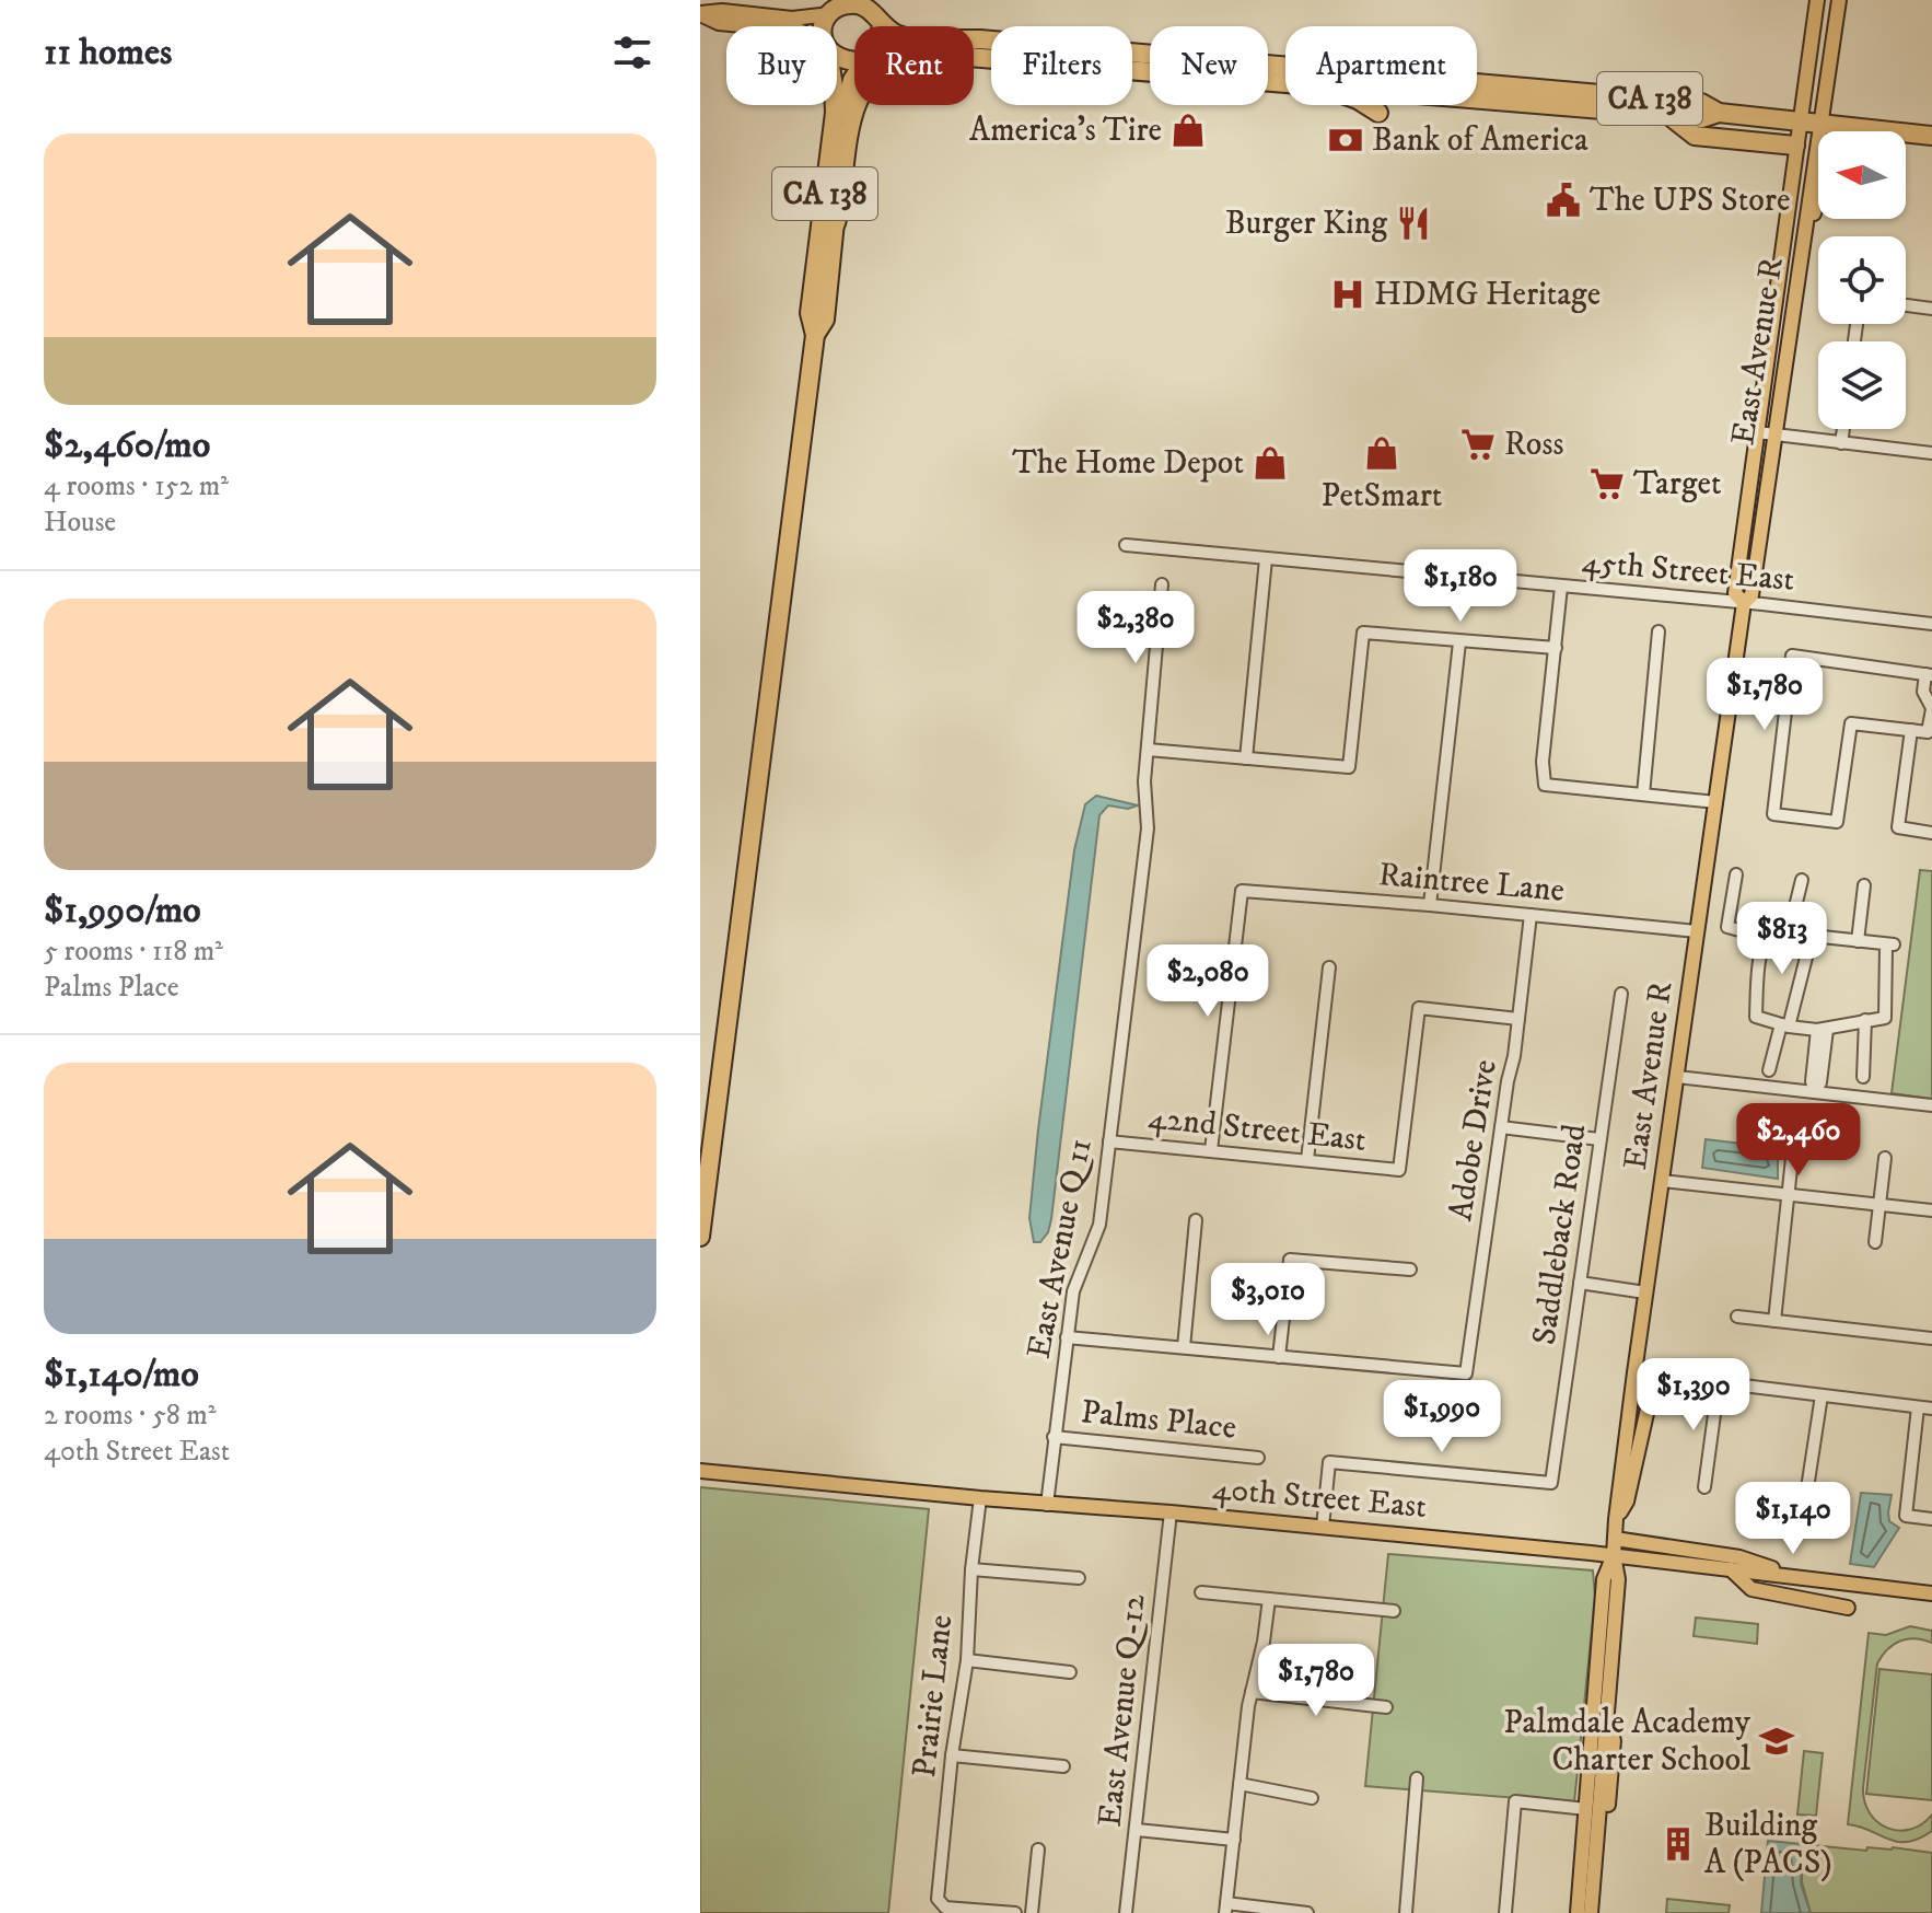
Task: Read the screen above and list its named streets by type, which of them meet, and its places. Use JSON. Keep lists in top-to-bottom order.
{
  "streets": {
    "highway": ["CA 138"],
    "main road": ["East Avenue R", "40th Street East"],
    "street": [
      "45th Street East",
      "Raintree Lane",
      "42nd Street East",
      "Adobe Drive",
      "Saddleback Road",
      "East Avenue Q 11",
      "Palms Place",
      "Prairie Lane",
      "East Avenue Q-12"
    ]
  },
  "crossings": [
    ["CA 138", "East Avenue R"],
    ["East Avenue R", "45th Street East"],
    ["East Avenue R", "Raintree Lane"],
    ["East Avenue R", "40th Street East"],
    ["Raintree Lane", "42nd Street East"],
    ["Raintree Lane", "Adobe Drive"],
    ["42nd Street East", "Adobe Drive"],
    ["42nd Street East", "East Avenue Q 11"],
    ["Saddleback Road", "40th Street East"],
    ["East Avenue Q 11", "Palms Place"],
    ["East Avenue Q 11", "40th Street East"],
    ["40th Street East", "Prairie Lane"],
    ["40th Street East", "East Avenue Q-12"]
  ],
  "places": {
    "shop": ["America's Tire", "PetSmart", "The Home Depot"],
    "bank": ["Bank of America"],
    "public building": ["The UPS Store"],
    "restaurant": ["Burger King"],
    "hospital": ["HDMG Heritage"],
    "supermarket": ["Ross", "Target"],
    "school or university": ["Palmdale Academy Charter School"],
    "building": ["Building A (PACS)"]
  },
  "north": "left",
  "page": {
    "heading": "11 homes",
    "chip": [
      "Buy",
      "Rent",
      "Filters",
      "New",
      "Apartment"
    ],
    "list": [
      {
        "name": "$2,460/mo",
        "note": "4 rooms · 152 m² · House"
      },
      {
        "name": "$1,990/mo",
        "note": "5 rooms · 118 m² · Palms Place"
      },
      {
        "name": "$1,140/mo",
        "note": "2 rooms · 58 m² · 40th Street East"
      }
    ],
    "price": [
      "$1,180",
      "$2,380",
      "$1,780",
      "$813",
      "$2,080",
      "$2,460",
      "$3,010",
      "$1,390",
      "$1,990",
      "$1,140",
      "$1,780"
    ]
  }
}
